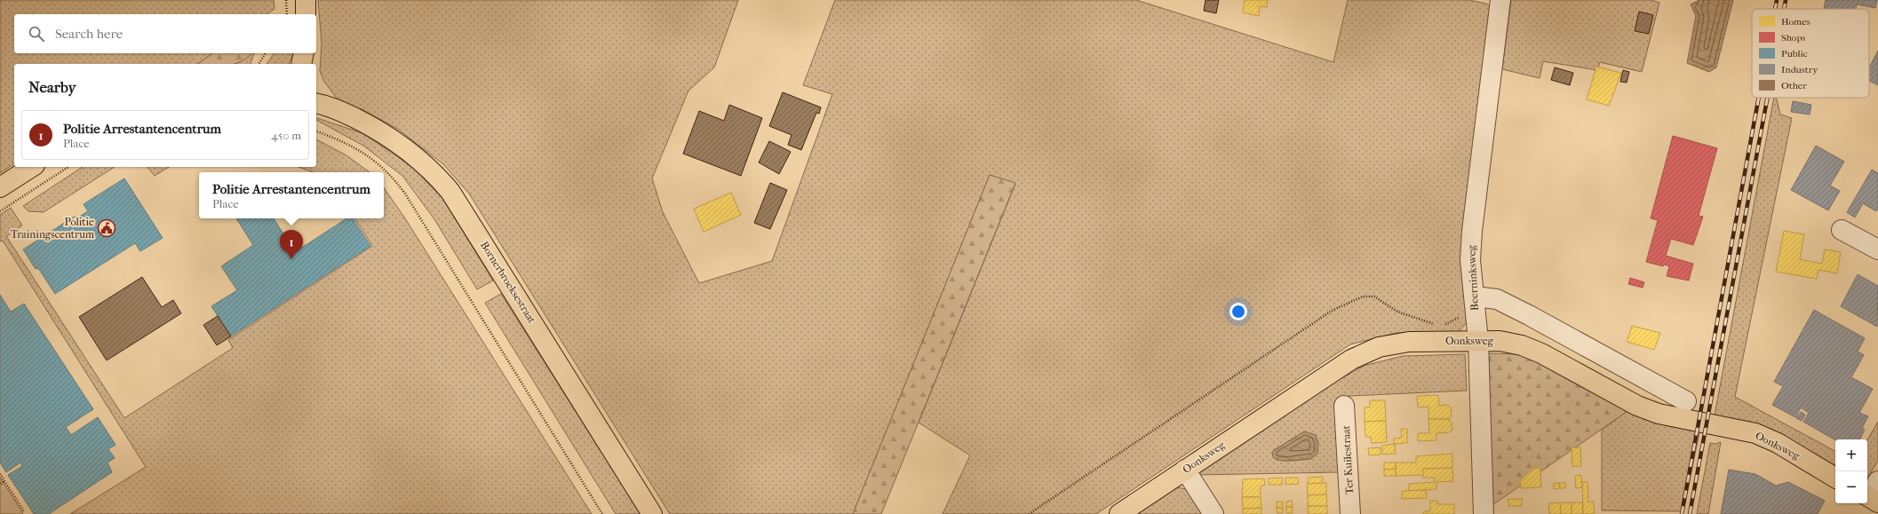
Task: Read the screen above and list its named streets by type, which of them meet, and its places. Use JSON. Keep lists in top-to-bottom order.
{
  "streets": {
    "main road": ["Bornerbroeksestraat", "Oonksweg"],
    "street": ["Beerninksweg", "Ter Kuilestraat"]
  },
  "crossings": [
    ["Beerninksweg", "Oonksweg"]
  ],
  "places": {
    "public building": ["Politie Trainingscentrum"]
  },
  "legend": [
    "Homes",
    "Shops",
    "Public",
    "Industry",
    "Other"
  ],
  "page": {
    "search": "Search here",
    "heading": "Nearby",
    "list": [
      {
        "mark": "1",
        "name": "Politie Arrestantencentrum",
        "note": "Place",
        "value": "450 m"
      }
    ],
    "popup": ["Politie Arrestantencentrum", "Place"],
    "pins": "1",
    "map_buttons": ["+", "−"]
  }
}
